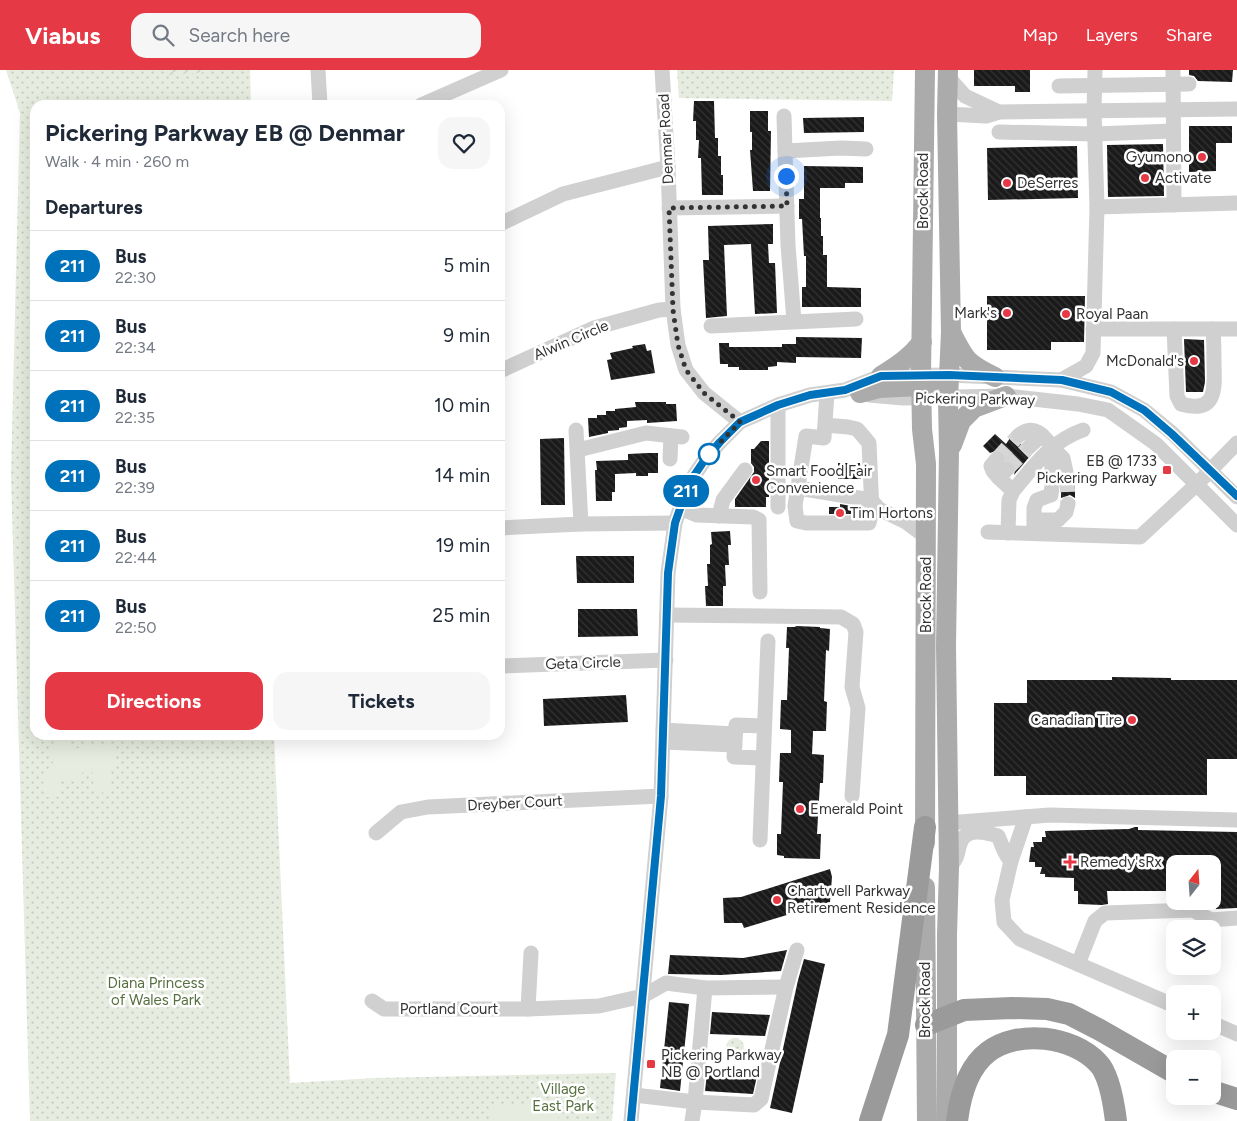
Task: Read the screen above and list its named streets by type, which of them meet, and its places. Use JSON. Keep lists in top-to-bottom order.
{
  "streets": {
    "main road": ["Brock Road"],
    "street": [
      "Denmar Road",
      "Alwin Circle",
      "Pickering Parkway",
      "Geta Circle",
      "Dreyber Court",
      "Portland Court"
    ]
  },
  "crossings": [
    ["Denmar Road", "Alwin Circle"],
    ["Denmar Road", "Pickering Parkway"],
    ["Brock Road", "Pickering Parkway"],
    ["Pickering Parkway", "Geta Circle"],
    ["Pickering Parkway", "Dreyber Court"],
    ["Pickering Parkway", "Portland Court"]
  ],
  "parks": ["Diana Princess of Wales Park", "Village East Park"],
  "places": {
    "other": [
      "Gyumono",
      "Activate",
      "DeSerres",
      "Mark's",
      "Royal Paan",
      "McDonald's",
      "Smart Food Fair Convenience",
      "Tim Hortons",
      "Canadian Tire",
      "Emerald Point",
      "Chartwell Parkway Retirement Residence"
    ],
    "transit": ["EB @ 1733 Pickering Parkway", "Pickering Parkway NB @ Portland"],
    "health": ["Remedy'sRx"]
  },
  "lines": ["bus line 211"],
  "north": "top",
  "page": {
    "header": "Viabus",
    "search": "Search here",
    "nav": ["Map", "Layers", "Share"],
    "on_map": "211",
    "heading": [
      ["Pickering Parkway EB @ Denmar", "Walk · 4 min · 260 m"],
      "Departures"
    ],
    "list": [
      {
        "mark": "211",
        "name": "Bus",
        "note": "22:30",
        "value": "5 min"
      },
      {
        "mark": "211",
        "name": "Bus",
        "note": "22:34",
        "value": "9 min"
      },
      {
        "mark": "211",
        "name": "Bus",
        "note": "22:35",
        "value": "10 min"
      },
      {
        "mark": "211",
        "name": "Bus",
        "note": "22:39",
        "value": "14 min"
      },
      {
        "mark": "211",
        "name": "Bus",
        "note": "22:44",
        "value": "19 min"
      },
      {
        "mark": "211",
        "name": "Bus",
        "note": "22:50",
        "value": "25 min"
      }
    ],
    "buttons": ["Directions", "Tickets"],
    "map_buttons": ["+", "−"]
  }
}
